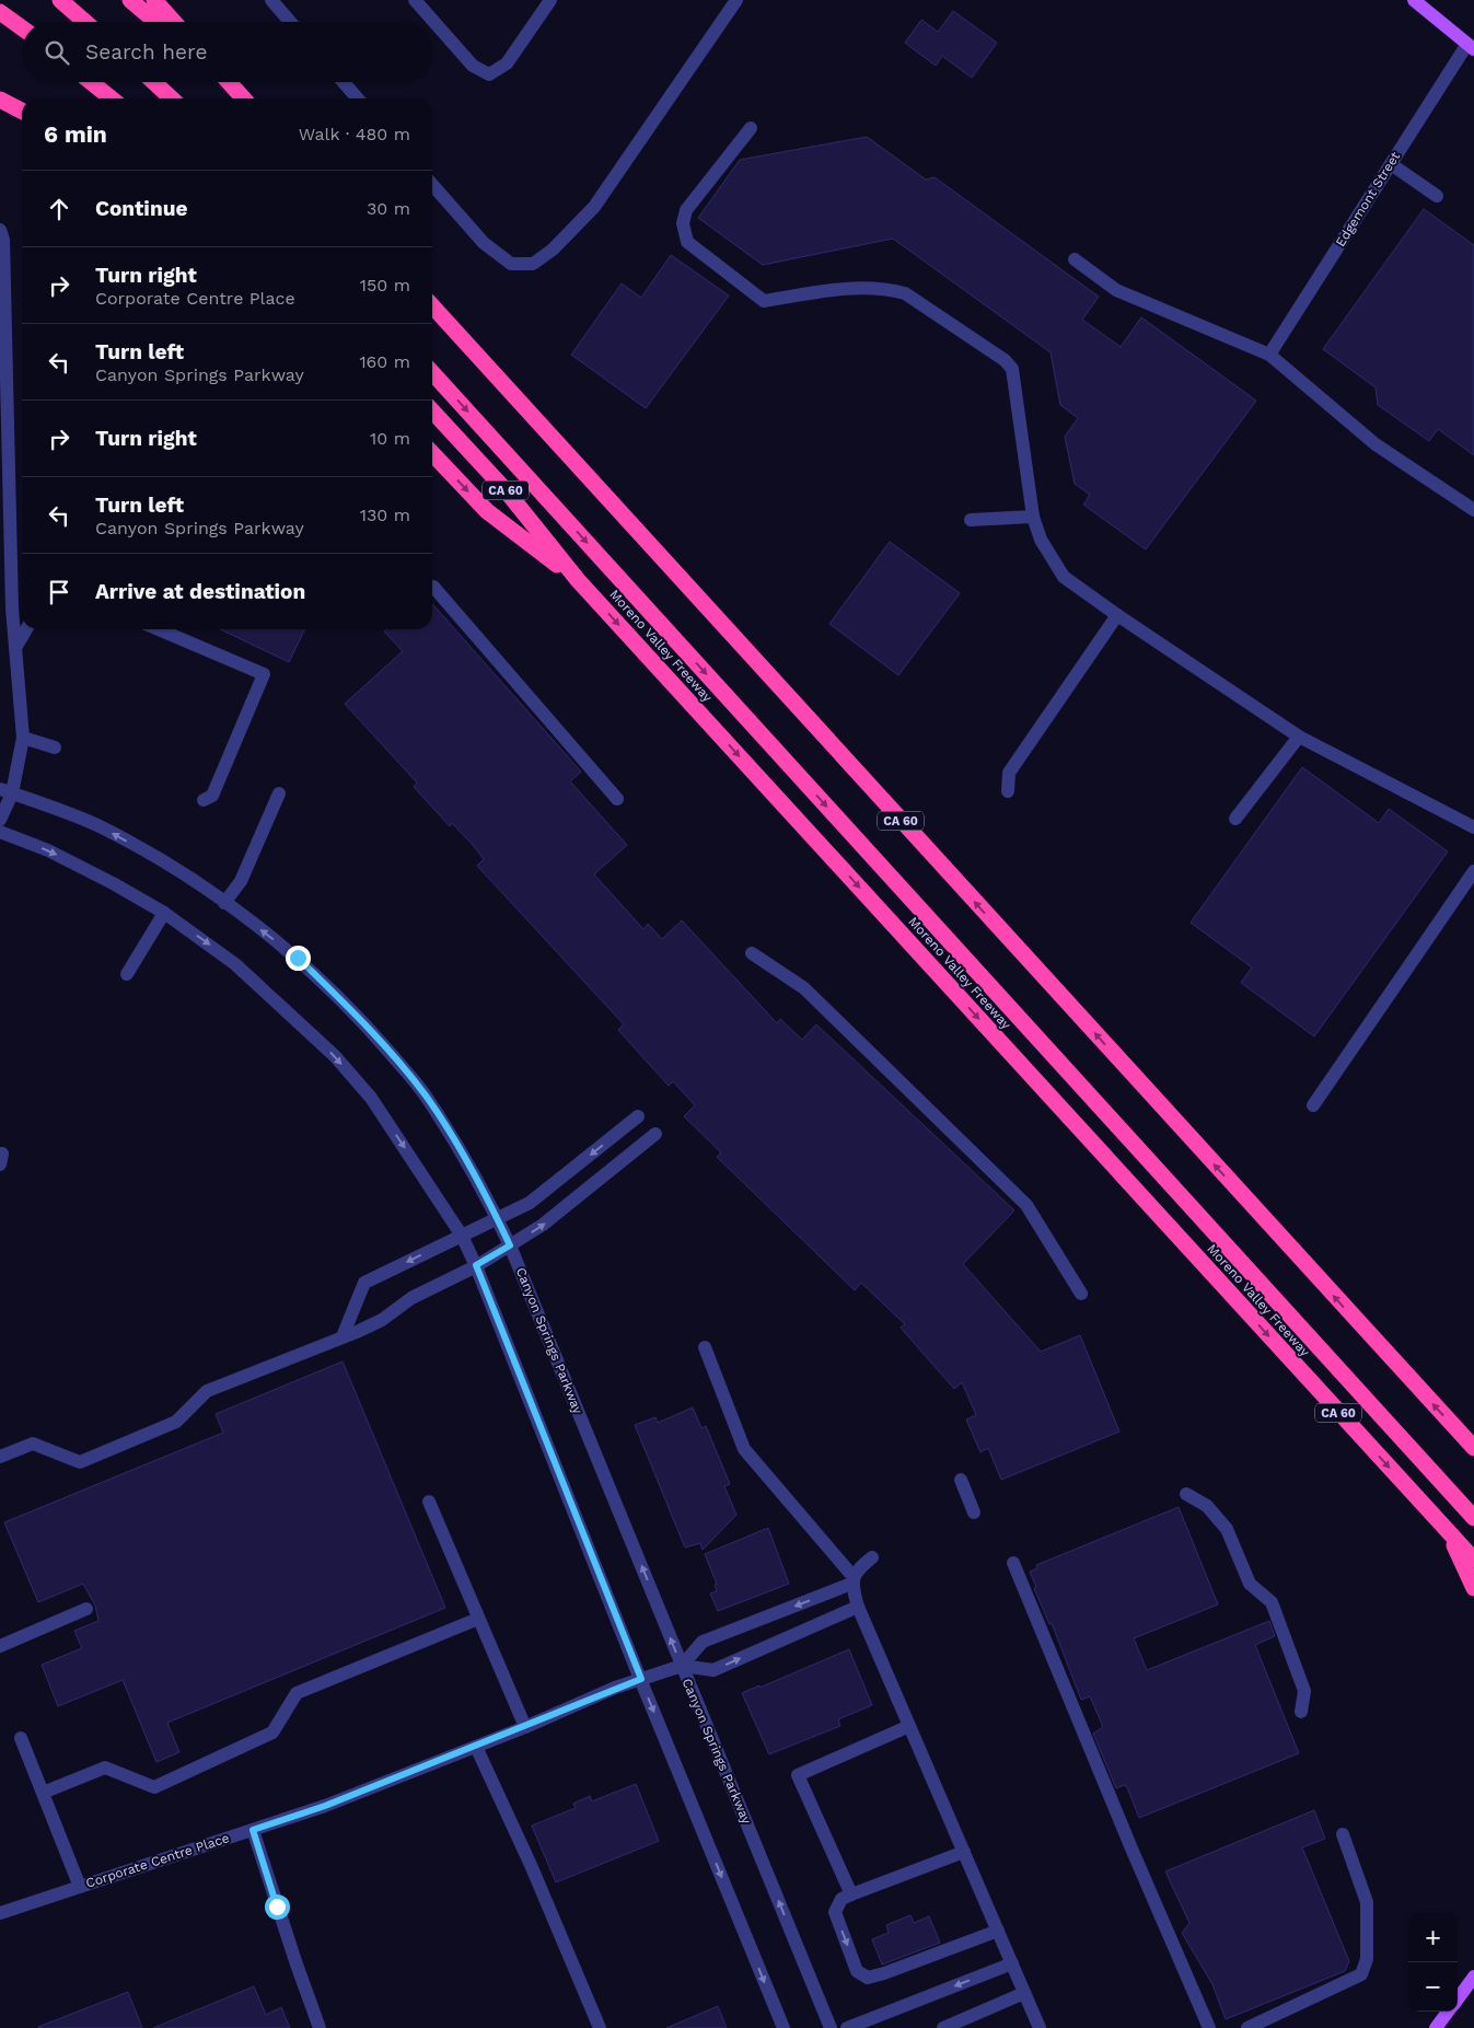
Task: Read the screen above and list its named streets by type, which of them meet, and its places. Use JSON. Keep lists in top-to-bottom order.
{
  "streets": {
    "highway": ["CA 60", "Moreno Valley Freeway"],
    "street": ["Edgemont Street", "Canyon Springs Parkway", "Corporate Centre Place"]
  },
  "crossings": [
    ["Canyon Springs Parkway", "Corporate Centre Place"]
  ],
  "page": {
    "search": "Search here",
    "heading": ["6 min", "Walk · 480 m"],
    "list": [
      ["Continue", "30 m"],
      ["Turn right", "Corporate Centre Place", "150 m"],
      ["Turn left", "Canyon Springs Parkway", "160 m"],
      ["Turn right", "10 m"],
      ["Turn left", "Canyon Springs Parkway", "130 m"],
      "Arrive at destination"
    ],
    "map_buttons": ["+", "−"]
  }
}
